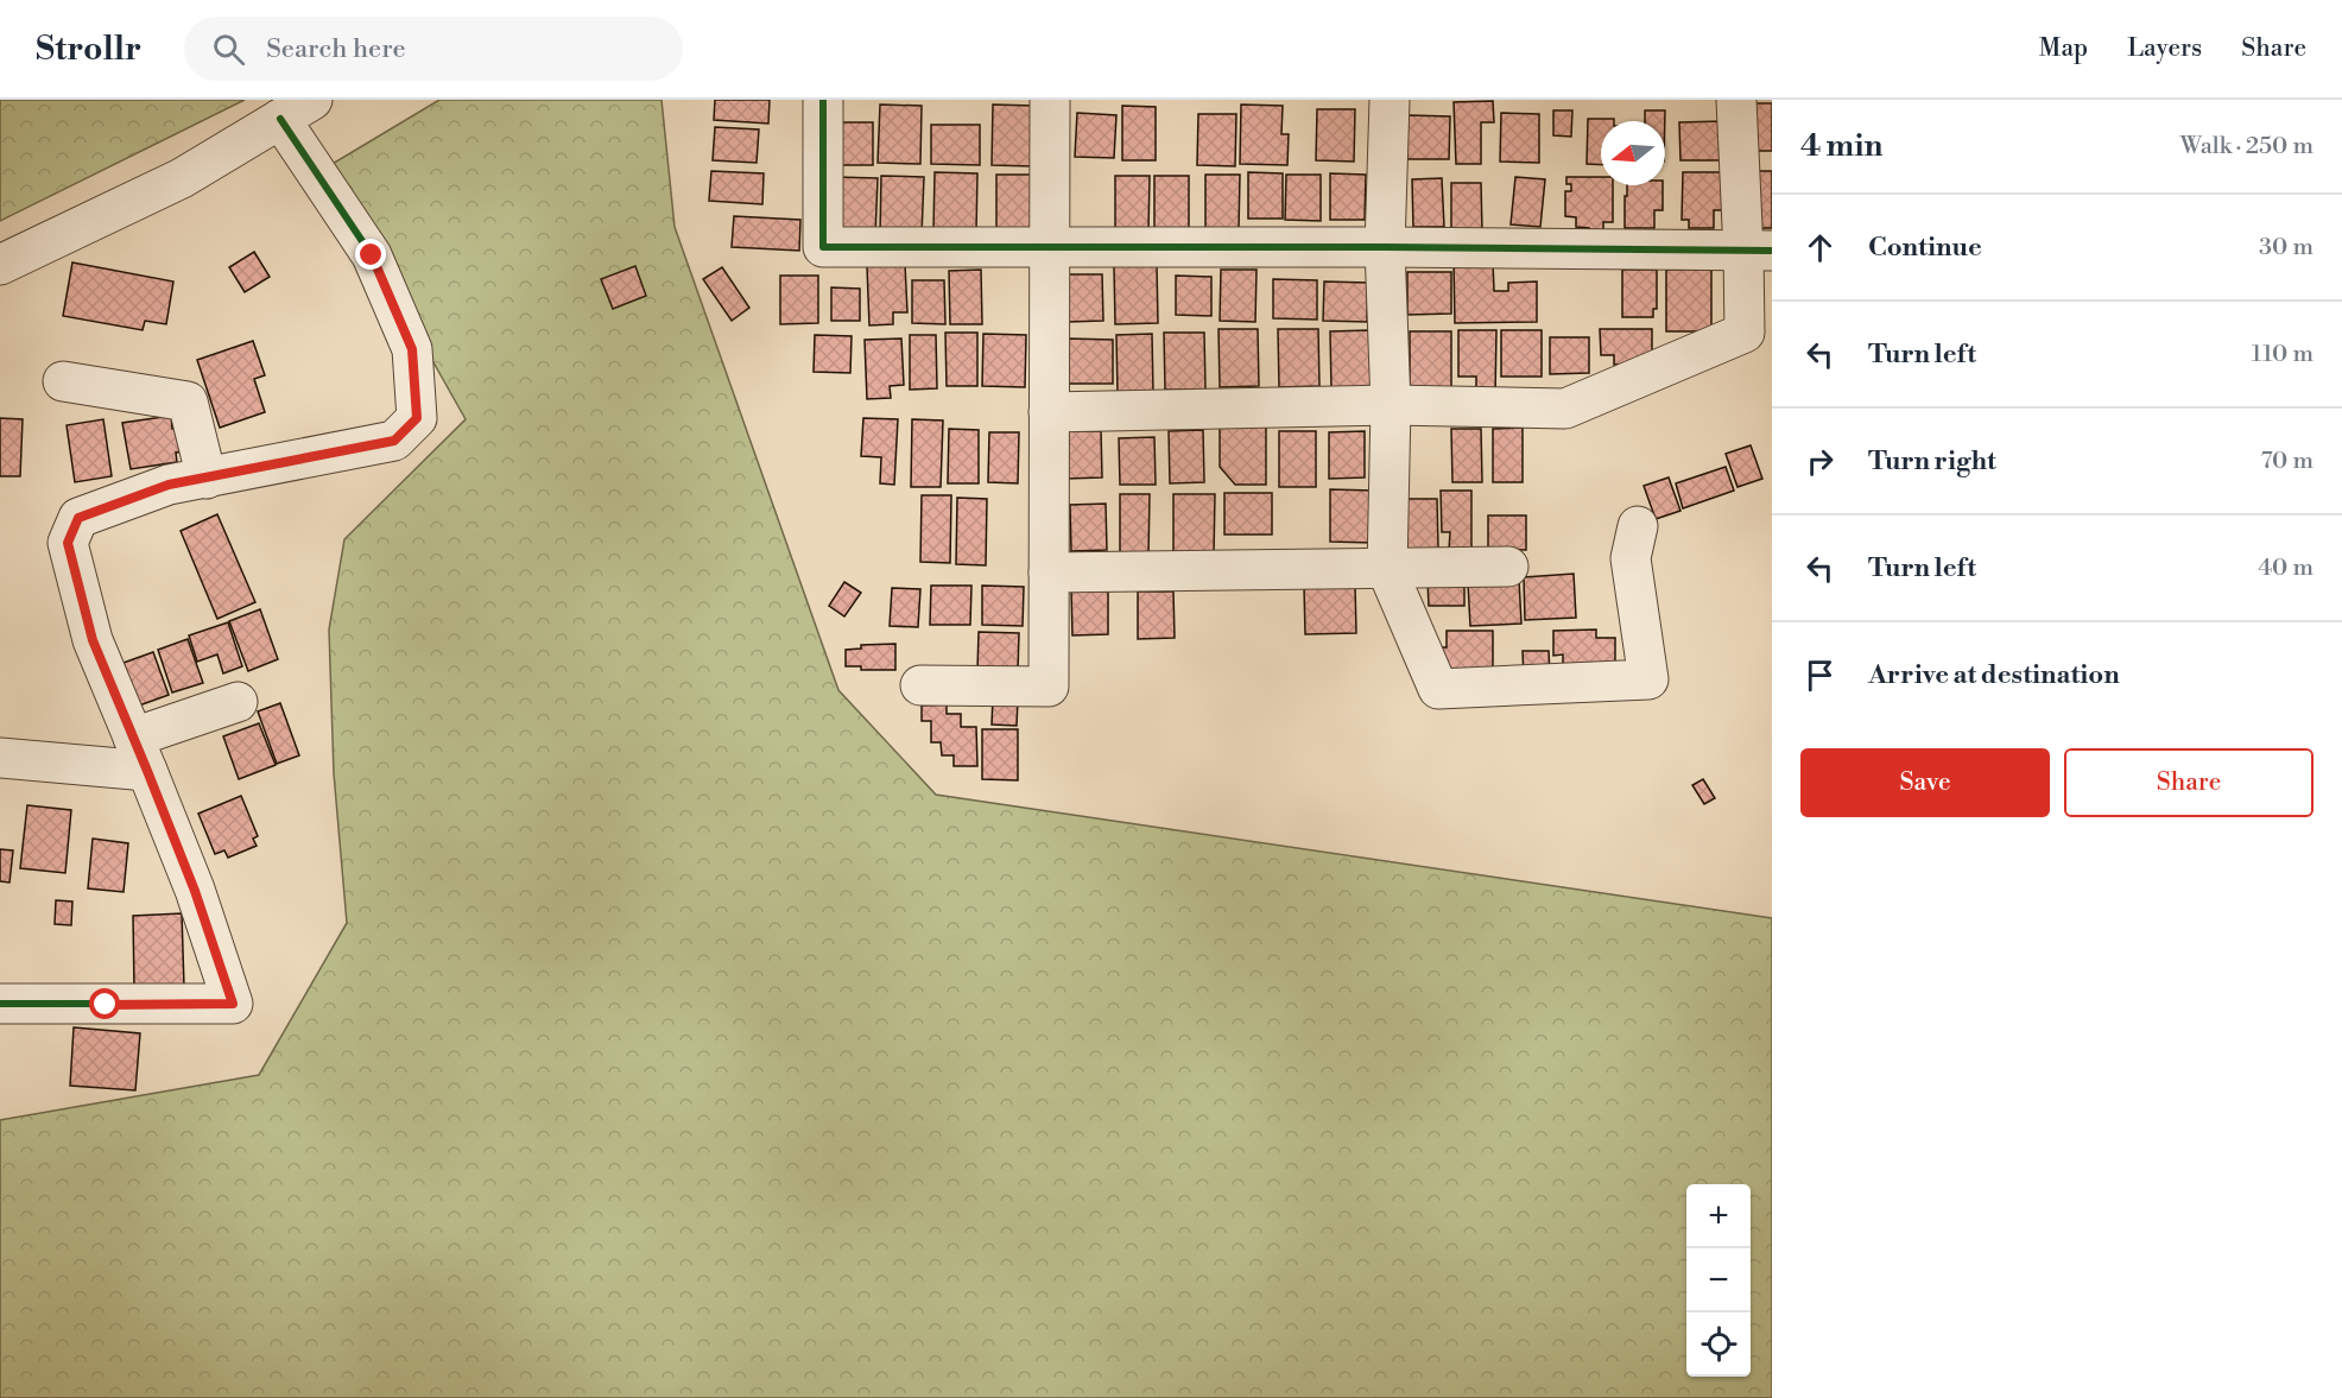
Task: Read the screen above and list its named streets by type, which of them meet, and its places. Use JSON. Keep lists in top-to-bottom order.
{
  "north": "left",
  "page": {
    "header": "Strollr",
    "search": "Search here",
    "nav": ["Map", "Layers", "Share"],
    "heading": ["4 min", "Walk · 250 m"],
    "list": [
      ["Continue", "30 m"],
      ["Turn left", "110 m"],
      ["Turn right", "70 m"],
      ["Turn left", "40 m"],
      "Arrive at destination"
    ],
    "buttons": ["Save", "Share"],
    "map_buttons": ["+", "−"]
  }
}
